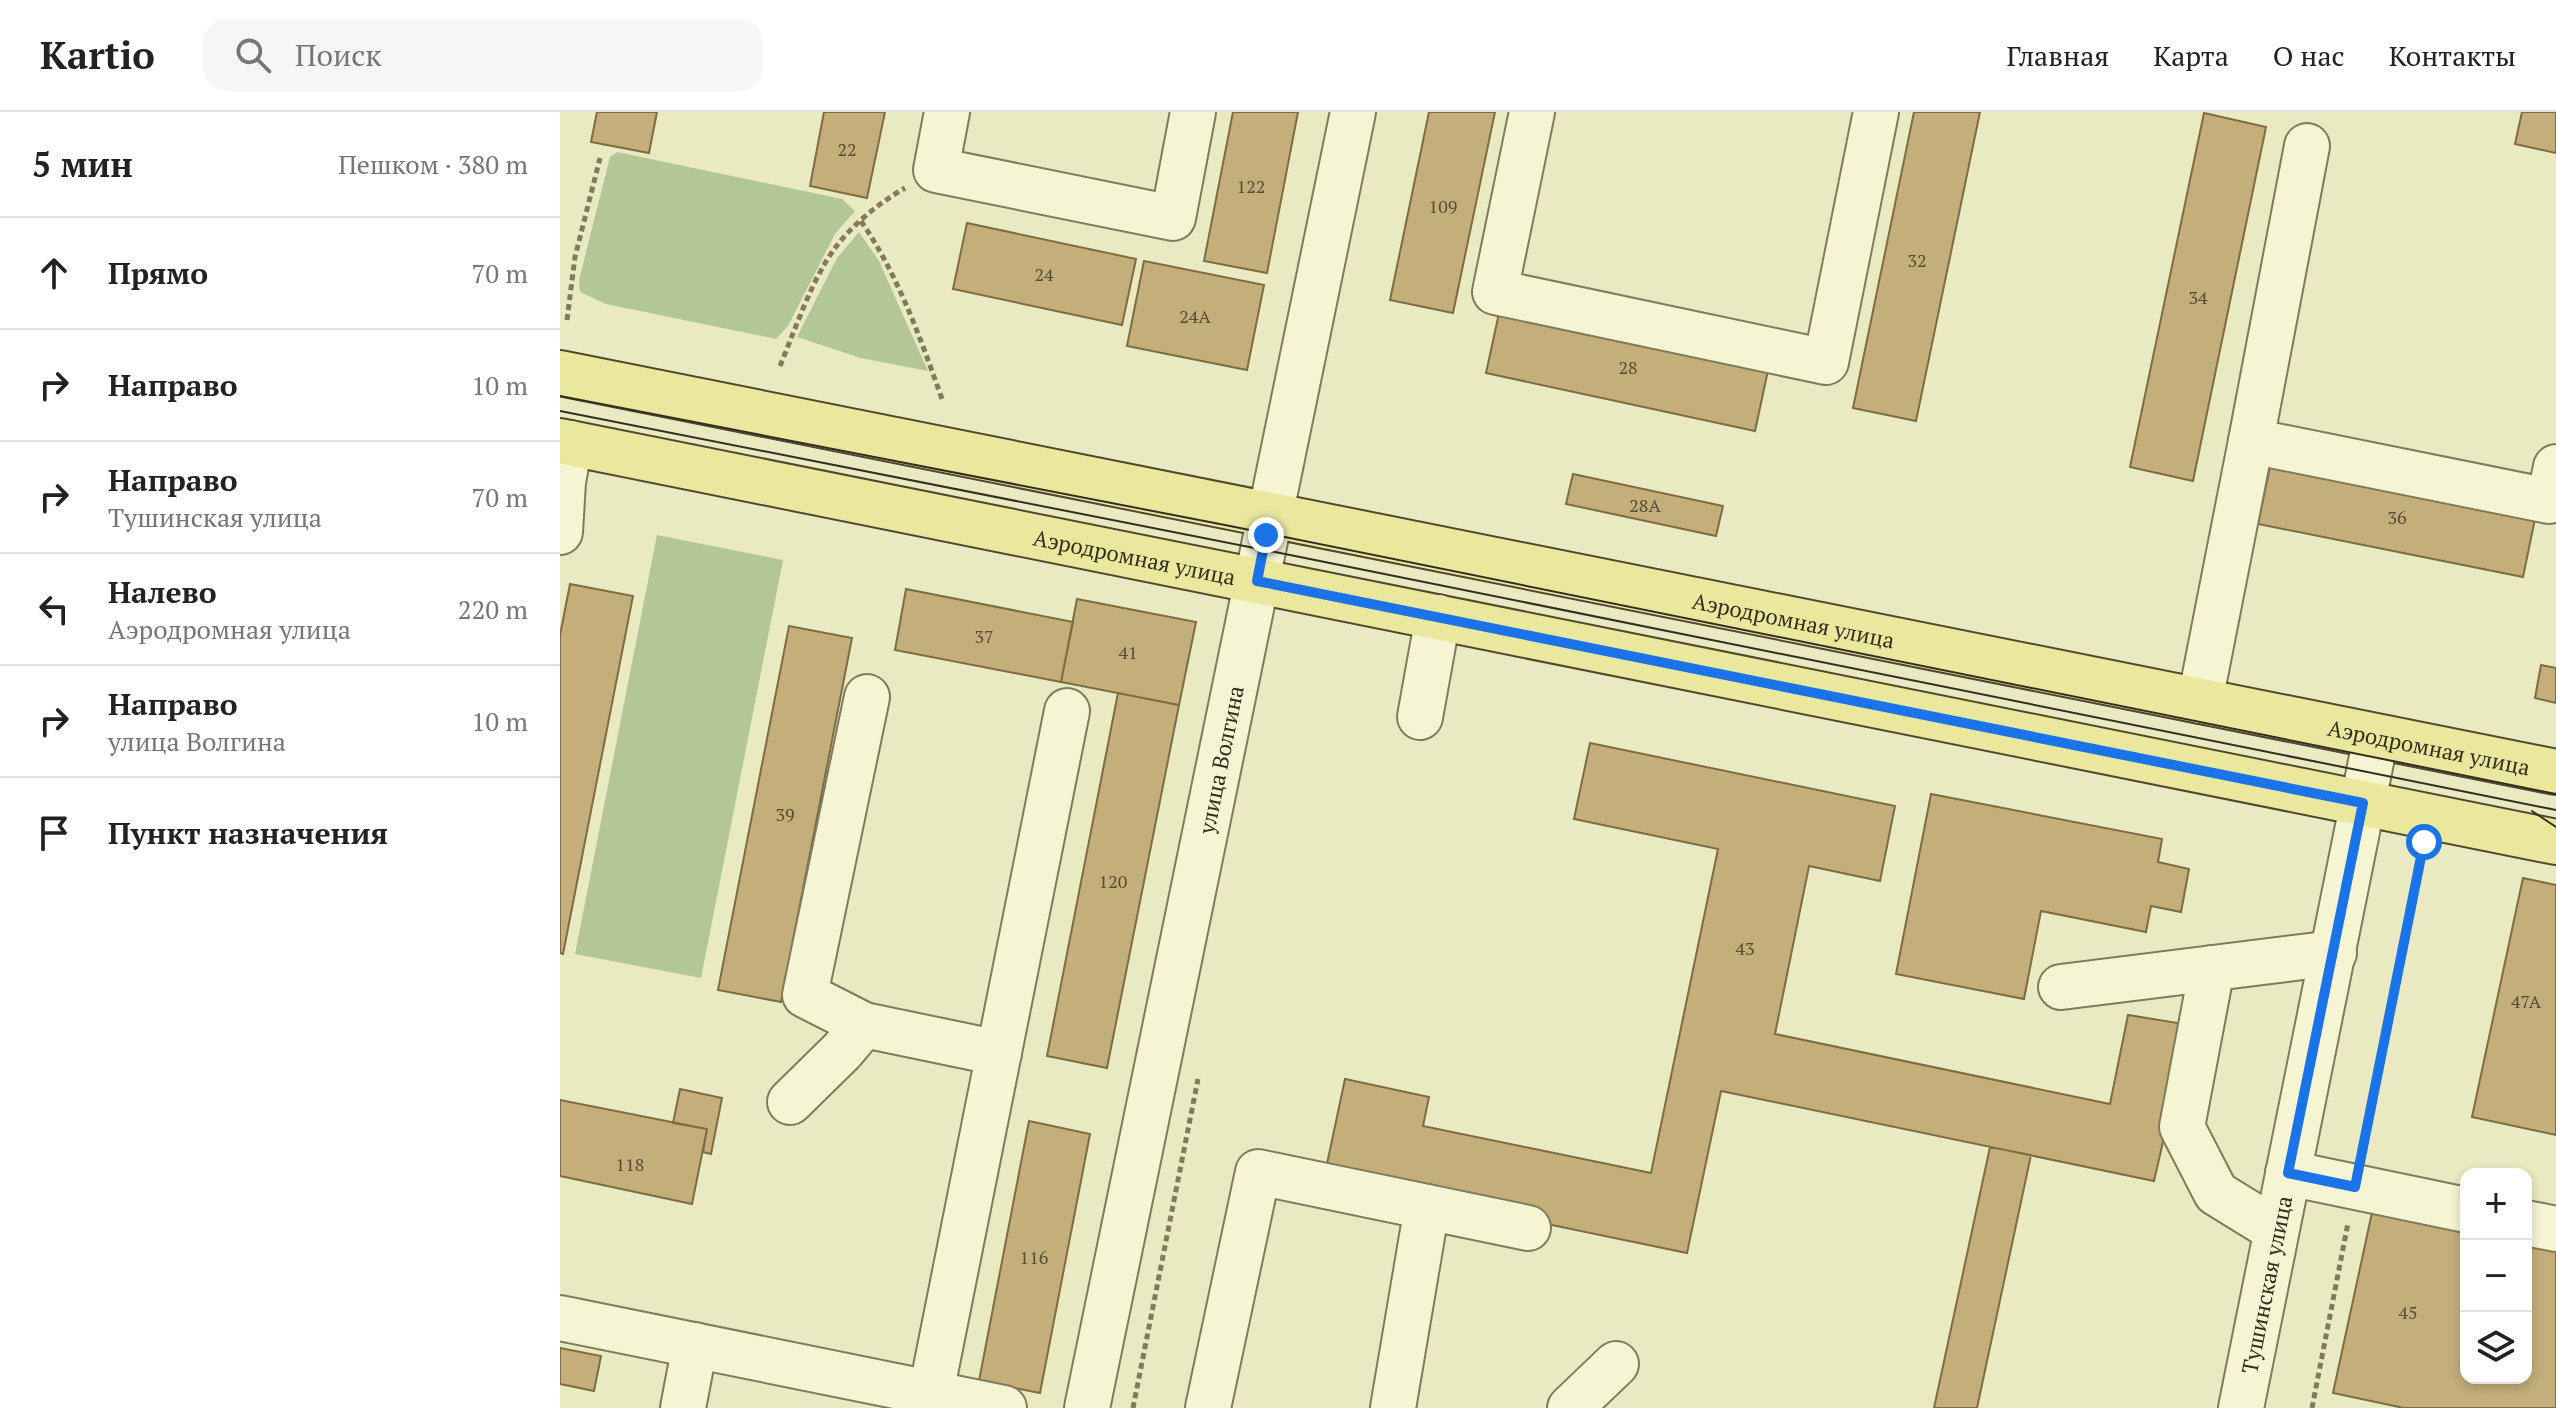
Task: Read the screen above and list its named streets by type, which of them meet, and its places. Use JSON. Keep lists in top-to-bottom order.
{
  "streets": {
    "main road": ["Аэродромная улица"],
    "street": ["улица Волгина", "Тушинская улица"]
  },
  "crossings": [
    ["Аэродромная улица", "улица Волгина"],
    ["Аэродромная улица", "Тушинская улица"]
  ],
  "house_numbers": [
    "22",
    "122",
    "109",
    "32",
    "24",
    "34",
    "24А",
    "28",
    "28А",
    "36",
    "37",
    "41",
    "39",
    "120",
    "43",
    "47А",
    "118",
    "116",
    "45"
  ],
  "page": {
    "header": "Kartio",
    "search": "Поиск",
    "nav": [
      "Главная",
      "Карта",
      "О нас",
      "Контакты"
    ],
    "heading": ["5 мин", "Пешком · 380 m"],
    "list": [
      ["Прямо", "70 m"],
      ["Направо", "10 m"],
      ["Направо", "Тушинская улица", "70 m"],
      ["Налево", "Аэродромная улица", "220 m"],
      ["Направо", "улица Волгина", "10 m"],
      "Пункт назначения"
    ],
    "map_buttons": ["+", "−"]
  }
}
